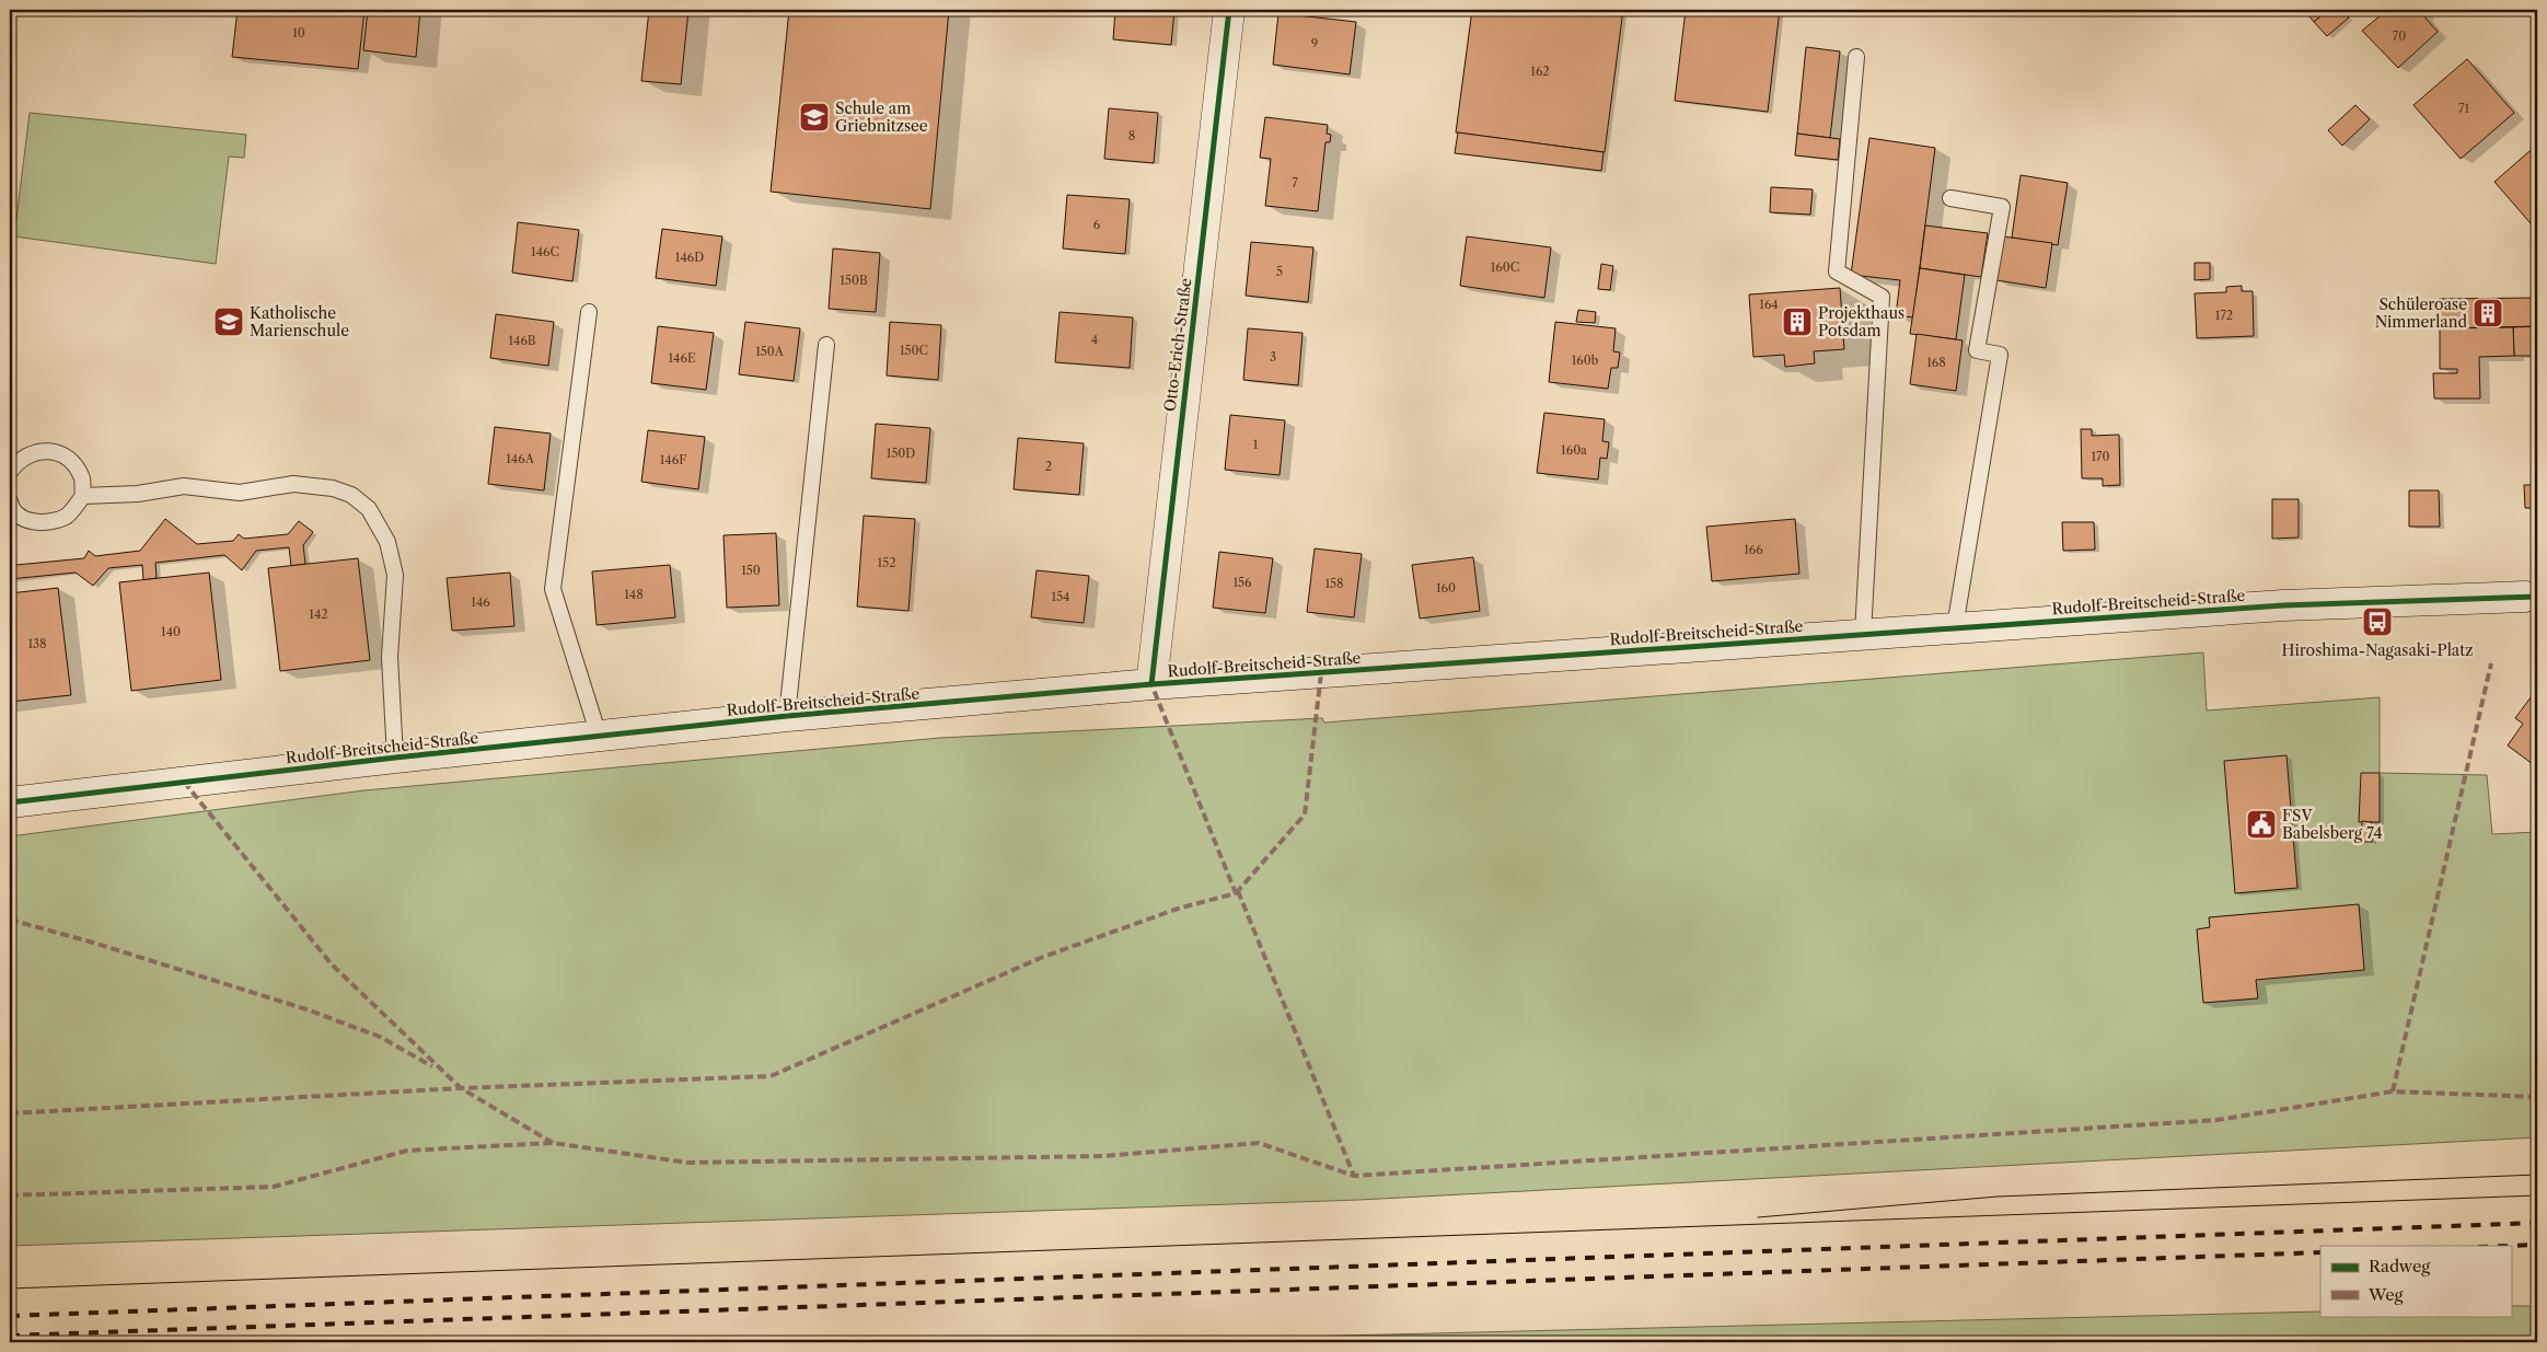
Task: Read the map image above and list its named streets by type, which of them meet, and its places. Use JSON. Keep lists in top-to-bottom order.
{
  "streets": {
    "street": ["Otto-Erich-Straße", "Rudolf-Breitscheid-Straße"]
  },
  "crossings": [
    ["Otto-Erich-Straße", "Rudolf-Breitscheid-Straße"]
  ],
  "places": {
    "school or university": ["Schule am Griebnitzsee", "Katholische Marienschule"],
    "building": ["Schüleroase Nimmerland", "Projekthaus Potsdam"],
    "bus stop": ["Hiroshima-Nagasaki-Platz"],
    "public building": ["FSV Babelsberg 74"]
  },
  "house_numbers": [
    "10",
    "70",
    "9",
    "162",
    "71",
    "8",
    "7",
    "6",
    "146C",
    "146D",
    "160C",
    "5",
    "150B",
    "164",
    "172",
    "4",
    "146B",
    "150C",
    "150A",
    "3",
    "146E",
    "160b",
    "168",
    "1",
    "160a",
    "150D",
    "170",
    "146A",
    "146F",
    "2",
    "166",
    "152",
    "150",
    "156",
    "158",
    "160",
    "148",
    "154",
    "146",
    "142",
    "140",
    "138"
  ],
  "legend": ["Radweg", "Weg"]
}
